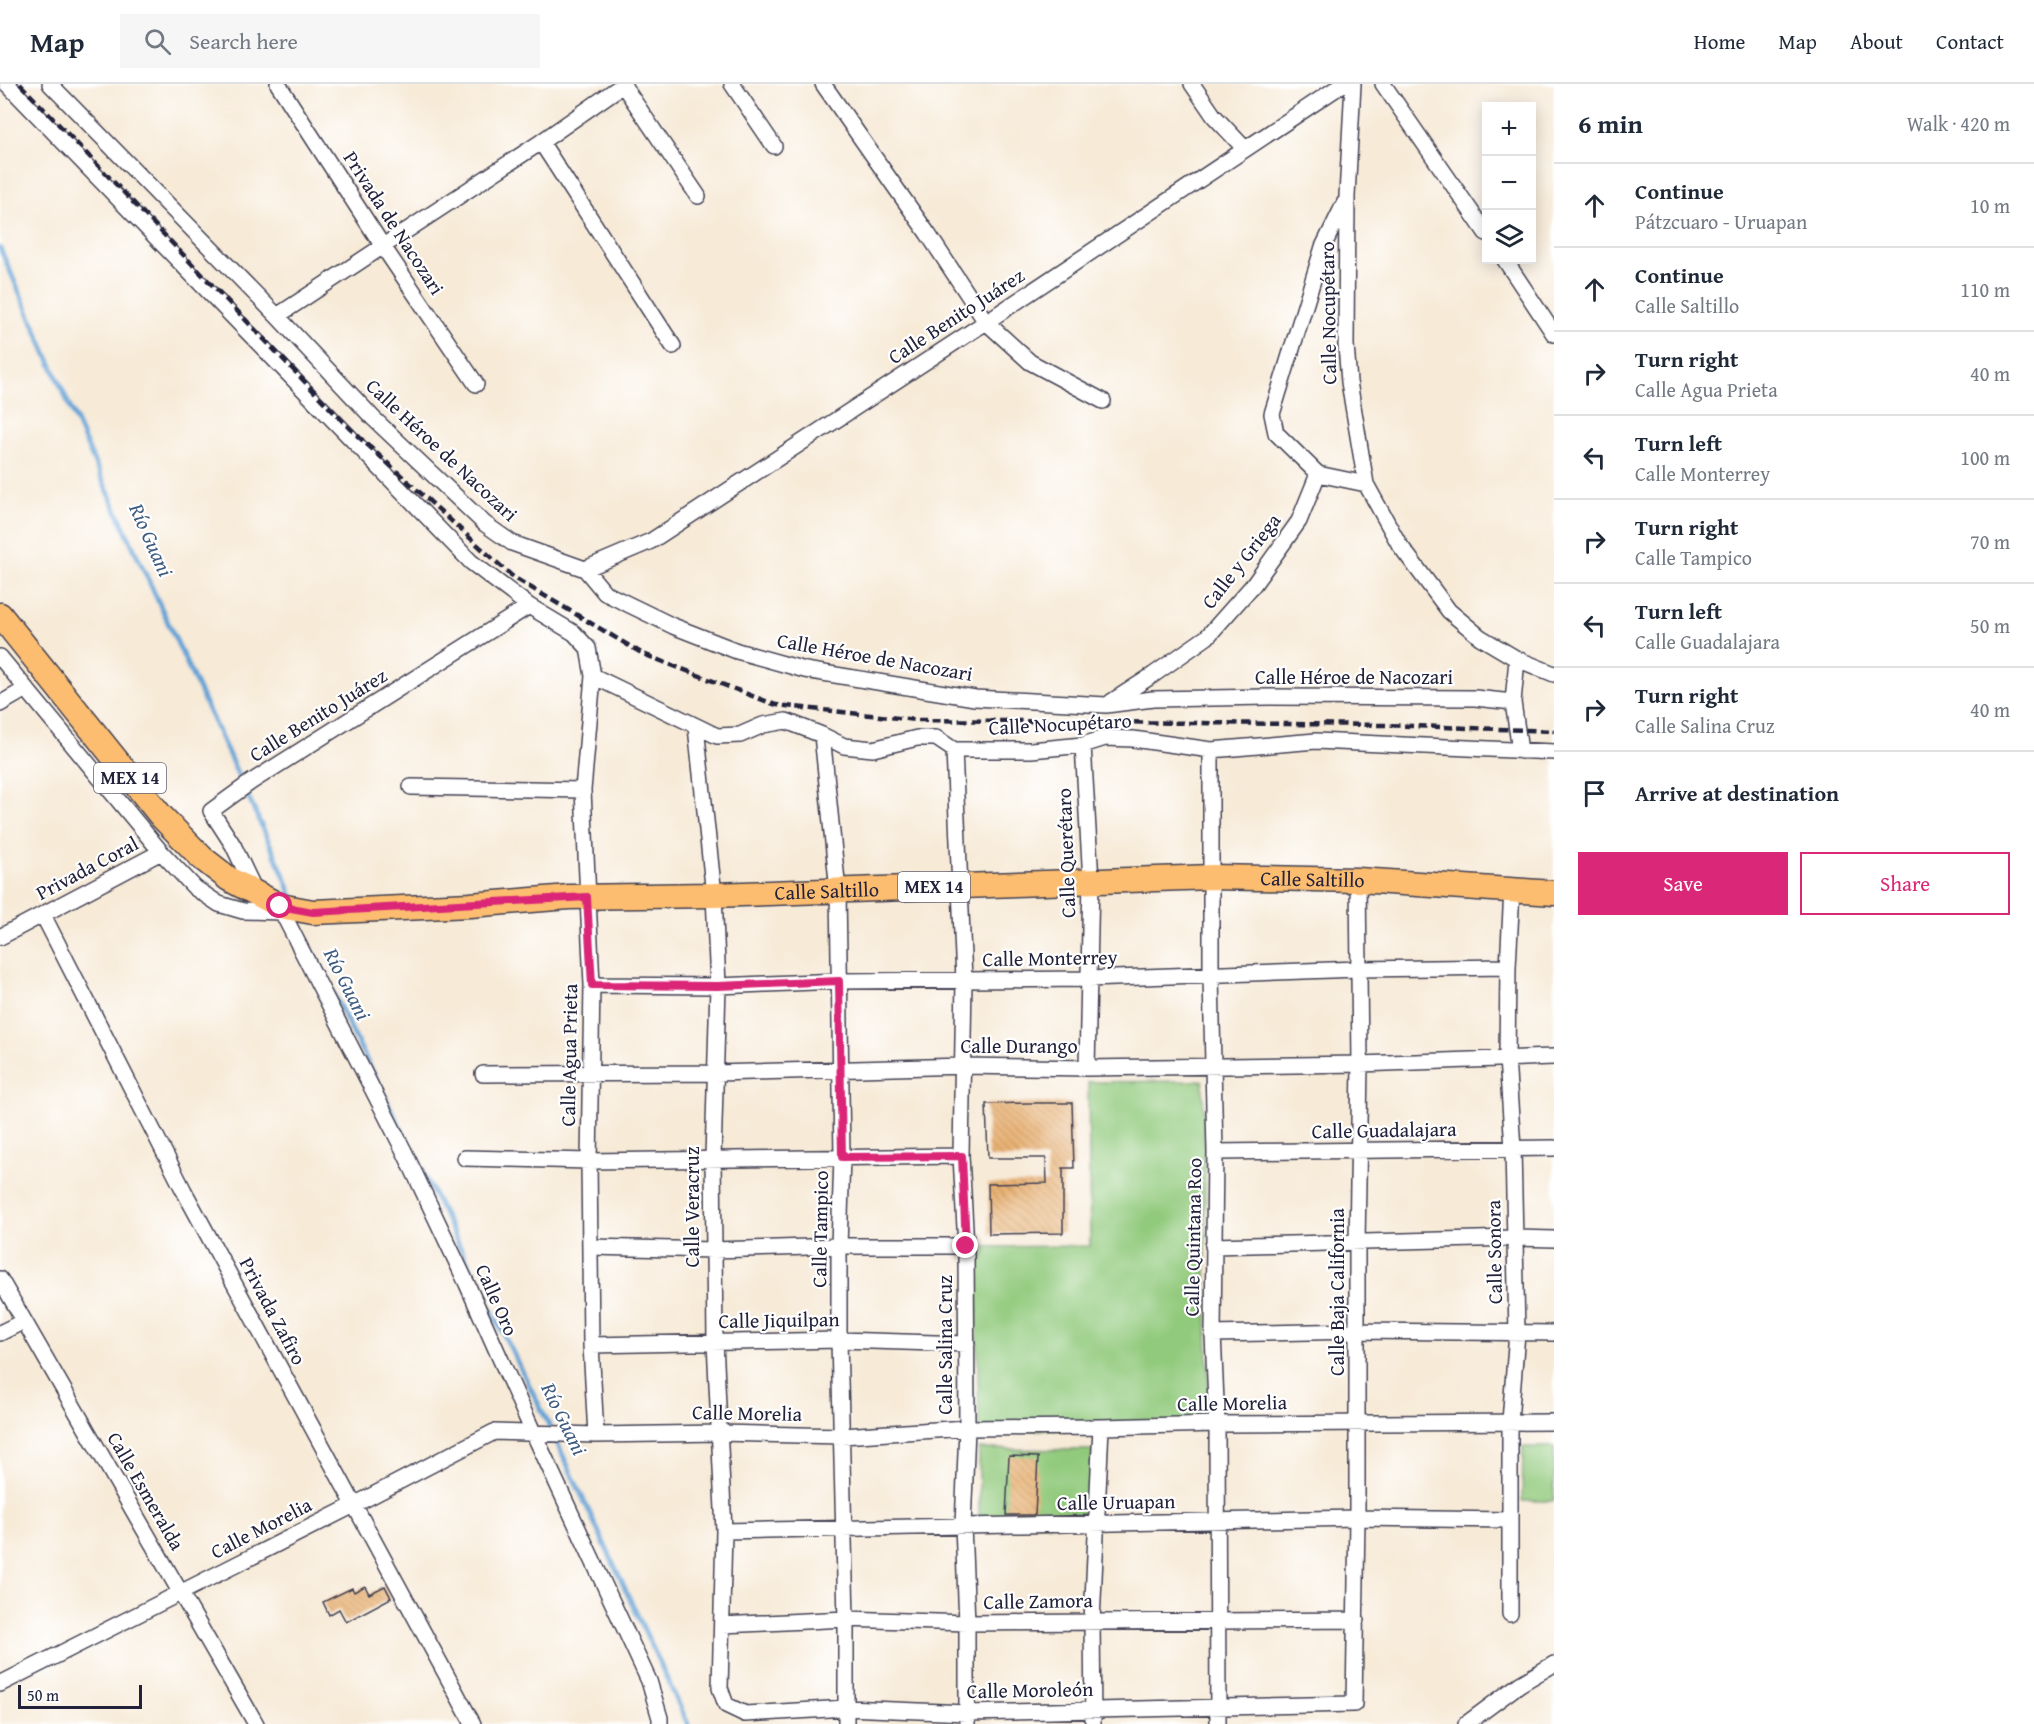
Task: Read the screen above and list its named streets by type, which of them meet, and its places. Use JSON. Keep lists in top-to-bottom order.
{
  "streets": {
    "main road": ["MEX 14", "Calle Saltillo"],
    "street": [
      "Privada de Nacozari",
      "Calle Nocupétaro",
      "Calle Benito Juárez",
      "Calle Héroe de Nacozari",
      "Calle y Griega",
      "Calle Querétaro",
      "Privada Coral",
      "Calle Monterrey",
      "Calle Durango",
      "Calle Agua Prieta",
      "Calle Guadalajara",
      "Calle Veracruz",
      "Calle Tampico",
      "Calle Quintana Roo",
      "Calle Sonora",
      "Calle Baja California",
      "Calle Oro",
      "Privada Zafiro",
      "Calle Jiquilpan",
      "Calle Salina Cruz",
      "Calle Morelia",
      "Calle Esmeralda",
      "Calle Uruapan",
      "Calle Zamora",
      "Calle Moroleón"
    ]
  },
  "crossings": [
    ["Calle Nocupétaro", "Calle Querétaro"],
    ["Calle Nocupétaro", "Calle Agua Prieta"],
    ["Calle Nocupétaro", "Calle Veracruz"],
    ["Calle Nocupétaro", "Calle Tampico"],
    ["Calle Nocupétaro", "Calle Quintana Roo"],
    ["Calle Nocupétaro", "Calle Salina Cruz"],
    ["Calle Benito Juárez", "Calle Héroe de Nacozari"],
    ["Calle Benito Juárez", "MEX 14"],
    ["Calle Benito Juárez", "Calle Agua Prieta"],
    ["Calle Héroe de Nacozari", "Calle y Griega"],
    ["MEX 14", "Calle Saltillo"],
    ["MEX 14", "Calle Oro"],
    ["Calle Querétaro", "Calle Saltillo"],
    ["Calle Querétaro", "Calle Monterrey"],
    ["Calle Querétaro", "Calle Durango"],
    ["Privada Coral", "Privada Zafiro"],
    ["Calle Saltillo", "Calle Agua Prieta"],
    ["Calle Saltillo", "Calle Veracruz"],
    ["Calle Saltillo", "Calle Tampico"],
    ["Calle Saltillo", "Calle Quintana Roo"],
    ["Calle Saltillo", "Calle Sonora"],
    ["Calle Saltillo", "Calle Baja California"],
    ["Calle Saltillo", "Calle Oro"],
    ["Calle Saltillo", "Calle Salina Cruz"],
    ["Calle Monterrey", "Calle Agua Prieta"],
    ["Calle Monterrey", "Calle Veracruz"],
    ["Calle Monterrey", "Calle Tampico"],
    ["Calle Monterrey", "Calle Quintana Roo"],
    ["Calle Monterrey", "Calle Sonora"],
    ["Calle Monterrey", "Calle Baja California"],
    ["Calle Monterrey", "Calle Salina Cruz"],
    ["Calle Durango", "Calle Agua Prieta"],
    ["Calle Durango", "Calle Veracruz"],
    ["Calle Durango", "Calle Tampico"],
    ["Calle Durango", "Calle Quintana Roo"],
    ["Calle Durango", "Calle Sonora"],
    ["Calle Durango", "Calle Baja California"],
    ["Calle Durango", "Calle Salina Cruz"],
    ["Calle Agua Prieta", "Calle Jiquilpan"],
    ["Calle Agua Prieta", "Calle Morelia"],
    ["Calle Guadalajara", "Calle Quintana Roo"],
    ["Calle Guadalajara", "Calle Sonora"],
    ["Calle Guadalajara", "Calle Baja California"],
    ["Calle Veracruz", "Calle Jiquilpan"],
    ["Calle Veracruz", "Calle Morelia"],
    ["Calle Veracruz", "Calle Uruapan"],
    ["Calle Veracruz", "Calle Zamora"],
    ["Calle Veracruz", "Calle Moroleón"],
    ["Calle Tampico", "Calle Jiquilpan"],
    ["Calle Tampico", "Calle Morelia"],
    ["Calle Tampico", "Calle Uruapan"],
    ["Calle Tampico", "Calle Zamora"],
    ["Calle Tampico", "Calle Moroleón"],
    ["Calle Quintana Roo", "Calle Morelia"],
    ["Calle Quintana Roo", "Calle Uruapan"],
    ["Calle Quintana Roo", "Calle Zamora"],
    ["Calle Quintana Roo", "Calle Moroleón"],
    ["Calle Sonora", "Calle Morelia"],
    ["Calle Sonora", "Calle Uruapan"],
    ["Calle Baja California", "Calle Morelia"],
    ["Calle Baja California", "Calle Uruapan"],
    ["Calle Baja California", "Calle Zamora"],
    ["Calle Baja California", "Calle Moroleón"],
    ["Calle Oro", "Calle Morelia"],
    ["Privada Zafiro", "Calle Morelia"],
    ["Calle Jiquilpan", "Calle Salina Cruz"],
    ["Calle Salina Cruz", "Calle Morelia"],
    ["Calle Salina Cruz", "Calle Uruapan"],
    ["Calle Salina Cruz", "Calle Zamora"],
    ["Calle Salina Cruz", "Calle Moroleón"],
    ["Calle Morelia", "Calle Esmeralda"]
  ],
  "water": ["Río Guani"],
  "scale_bar": "50 m",
  "page": {
    "header": "Map",
    "search": "Search here",
    "nav": [
      "Home",
      "Map",
      "About",
      "Contact"
    ],
    "heading": ["6 min", "Walk · 420 m"],
    "map_buttons": ["+", "−"],
    "list": [
      ["Continue", "Pátzcuaro - Uruapan", "10 m"],
      ["Continue", "Calle Saltillo", "110 m"],
      ["Turn right", "Calle Agua Prieta", "40 m"],
      ["Turn left", "Calle Monterrey", "100 m"],
      ["Turn right", "Calle Tampico", "70 m"],
      ["Turn left", "Calle Guadalajara", "50 m"],
      ["Turn right", "Calle Salina Cruz", "40 m"],
      "Arrive at destination"
    ],
    "buttons": ["Save", "Share"],
    "scale": "50 m"
  }
}
